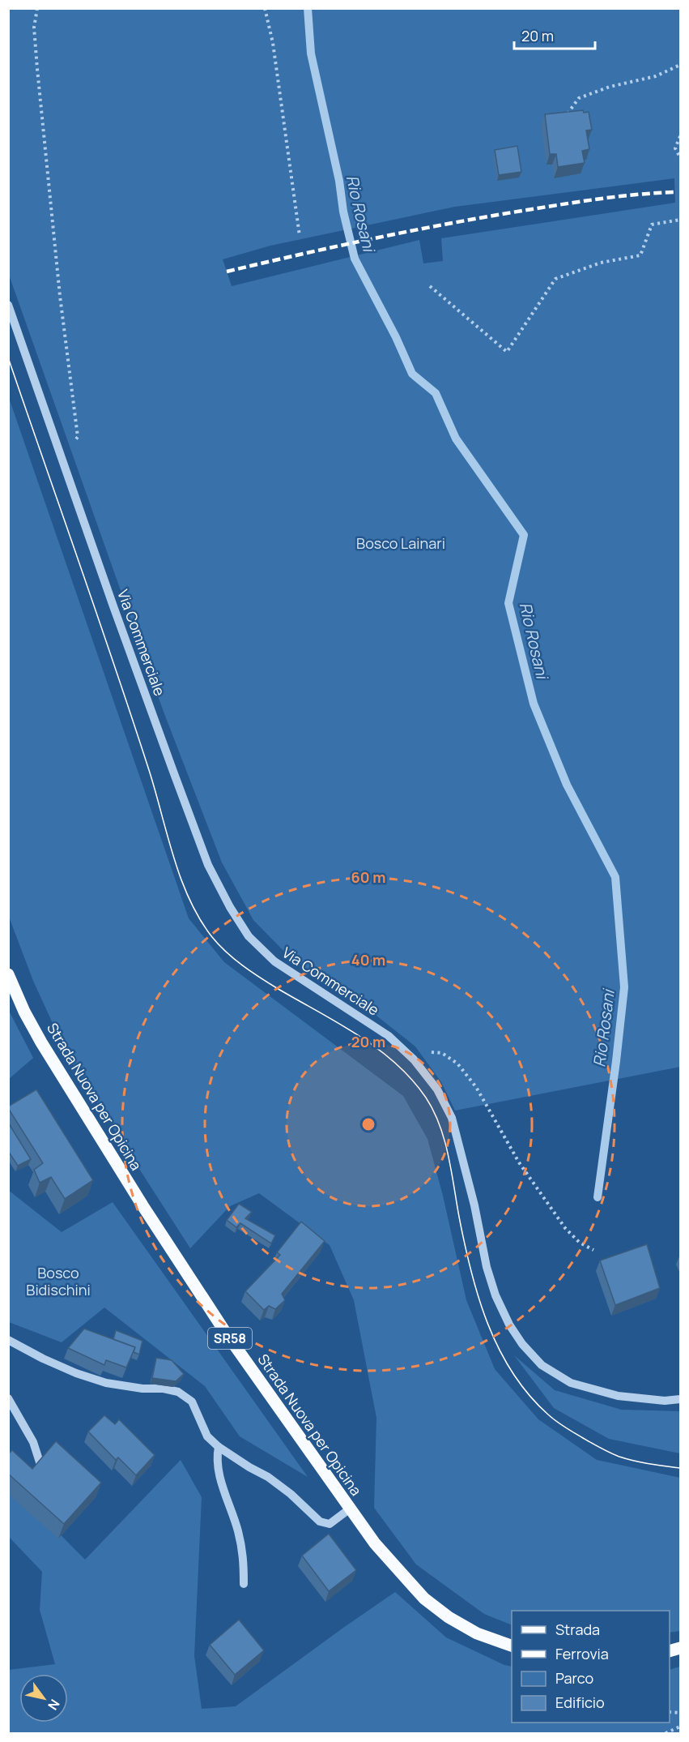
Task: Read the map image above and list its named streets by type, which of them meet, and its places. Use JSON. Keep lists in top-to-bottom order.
{
  "streets": {
    "main road": ["Strada Nuova per Opicina", "SR58"],
    "street": ["Via Commerciale"]
  },
  "water": ["Rio Rosani"],
  "parks": ["Bosco Lainari", "Bosco Bidischini"],
  "legend": [
    "Strada",
    "Ferrovia",
    "Parco",
    "Edificio"
  ],
  "scale_bar": "20 m",
  "north": "bottom right",
  "rings": ["60 m", "40 m", "20 m"]
}
